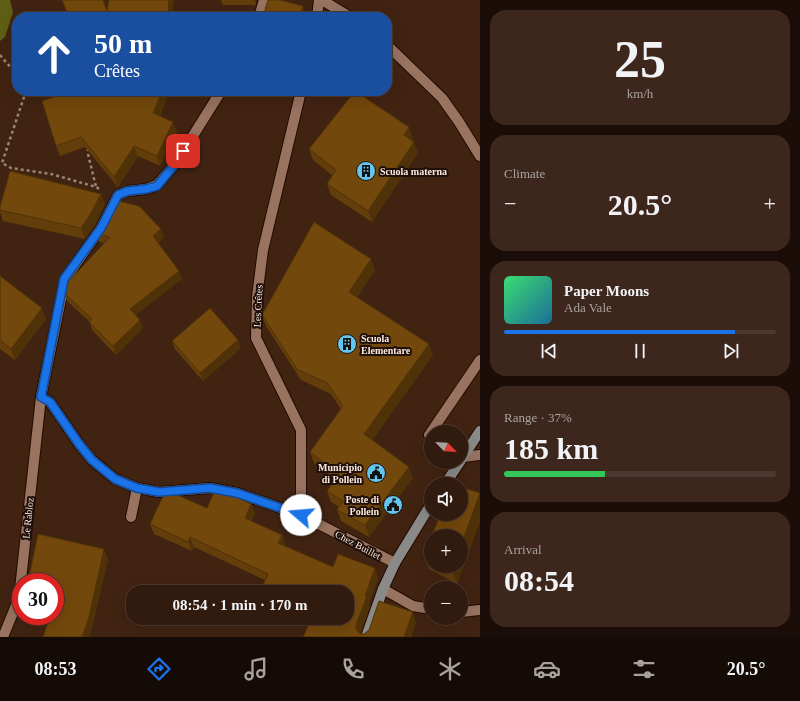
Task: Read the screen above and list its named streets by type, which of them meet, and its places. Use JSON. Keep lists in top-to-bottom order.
{
  "streets": {
    "street": ["Les Crêtes", "Le Rabloz", "Chez Buillet"]
  },
  "crossings": [
    ["Les Crêtes", "Chez Buillet"],
    ["Le Rabloz", "Chez Buillet"]
  ],
  "places": {
    "building": ["Scuola materna", "Scuola Elementare"],
    "public building": ["Municipio di Pollein", "Poste di Pollein"]
  },
  "north": "bottom right",
  "page": {
    "tile": [
      ["25", "km/h"],
      "Climate",
      ["Range · 37%", "185 km"],
      ["Arrival", "08:54"]
    ],
    "turn": ["50 m", "Crêtes"],
    "heat": ["−", "20.5°", "+"],
    "song": ["Paper Moons", "Ada Vale"],
    "map_buttons": ["+", "−"],
    "limit": "30",
    "trip": "08:54 · 1 min · 170 m",
    "tabs": ["08:53", "20.5°"]
  }
}
